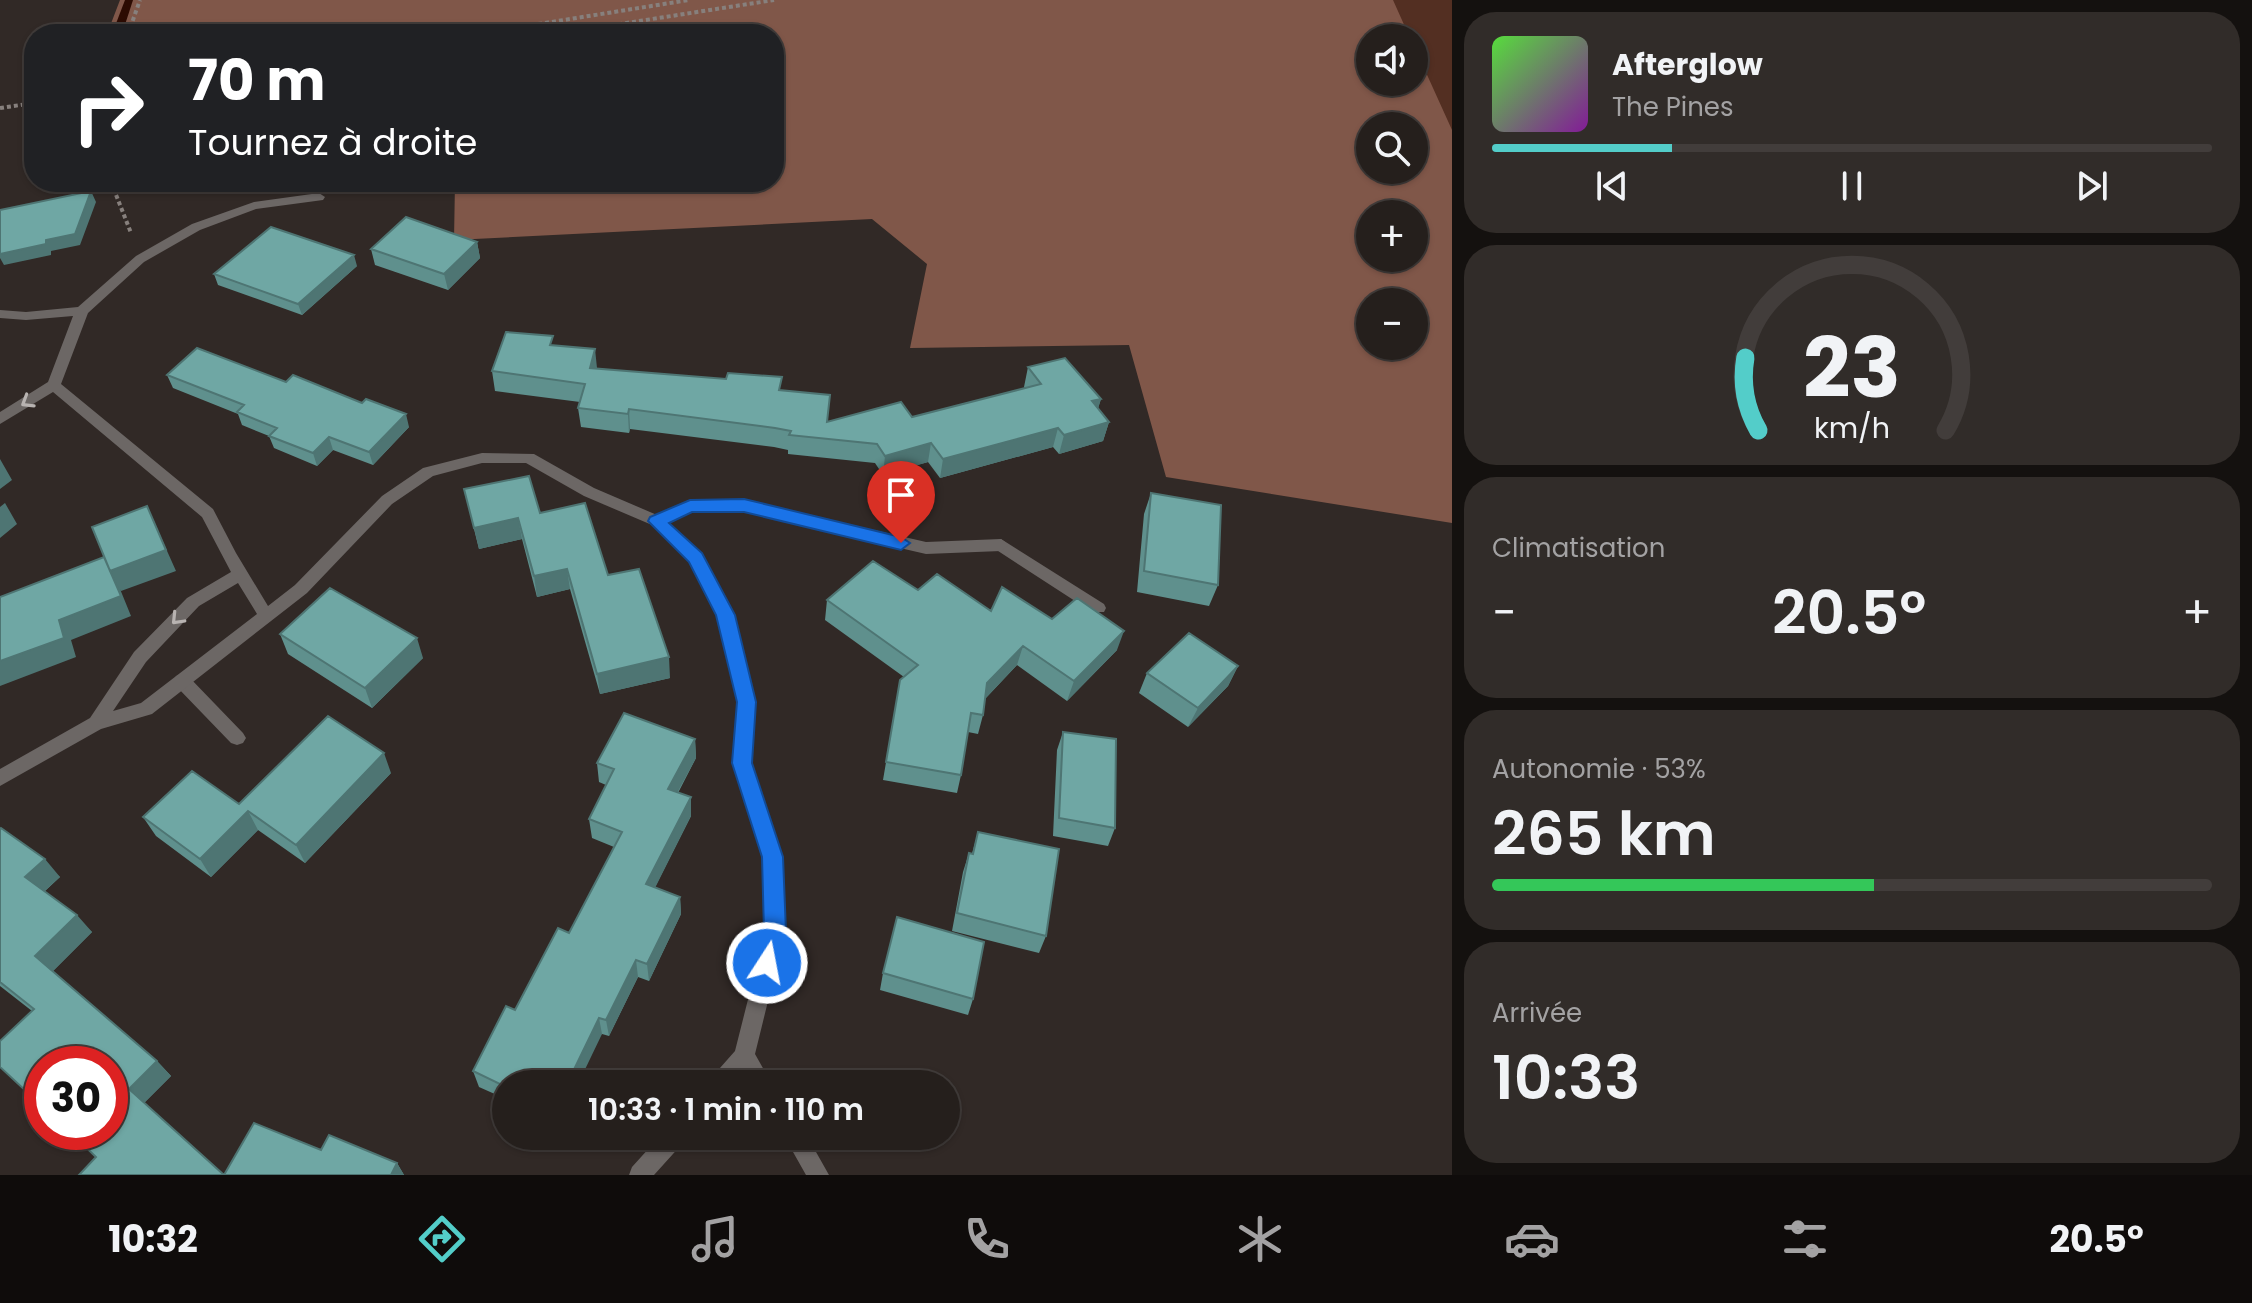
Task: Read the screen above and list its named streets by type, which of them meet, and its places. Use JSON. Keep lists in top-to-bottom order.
{
  "page": {
    "map_buttons": ["+", "−"],
    "turn": ["70 m", "Tournez à droite"],
    "song": ["Afterglow", "The Pines"],
    "tile": [
      "Climatisation",
      ["Autonomie · 53%", "265 km"],
      ["Arrivée", "10:33"]
    ],
    "heat": ["−", "20.5°", "+"],
    "limit": "30",
    "trip": "10:33 · 1 min · 110 m",
    "tabs": ["10:32", "20.5°"],
    "gauge": ["23", "km/h"]
  }
}
